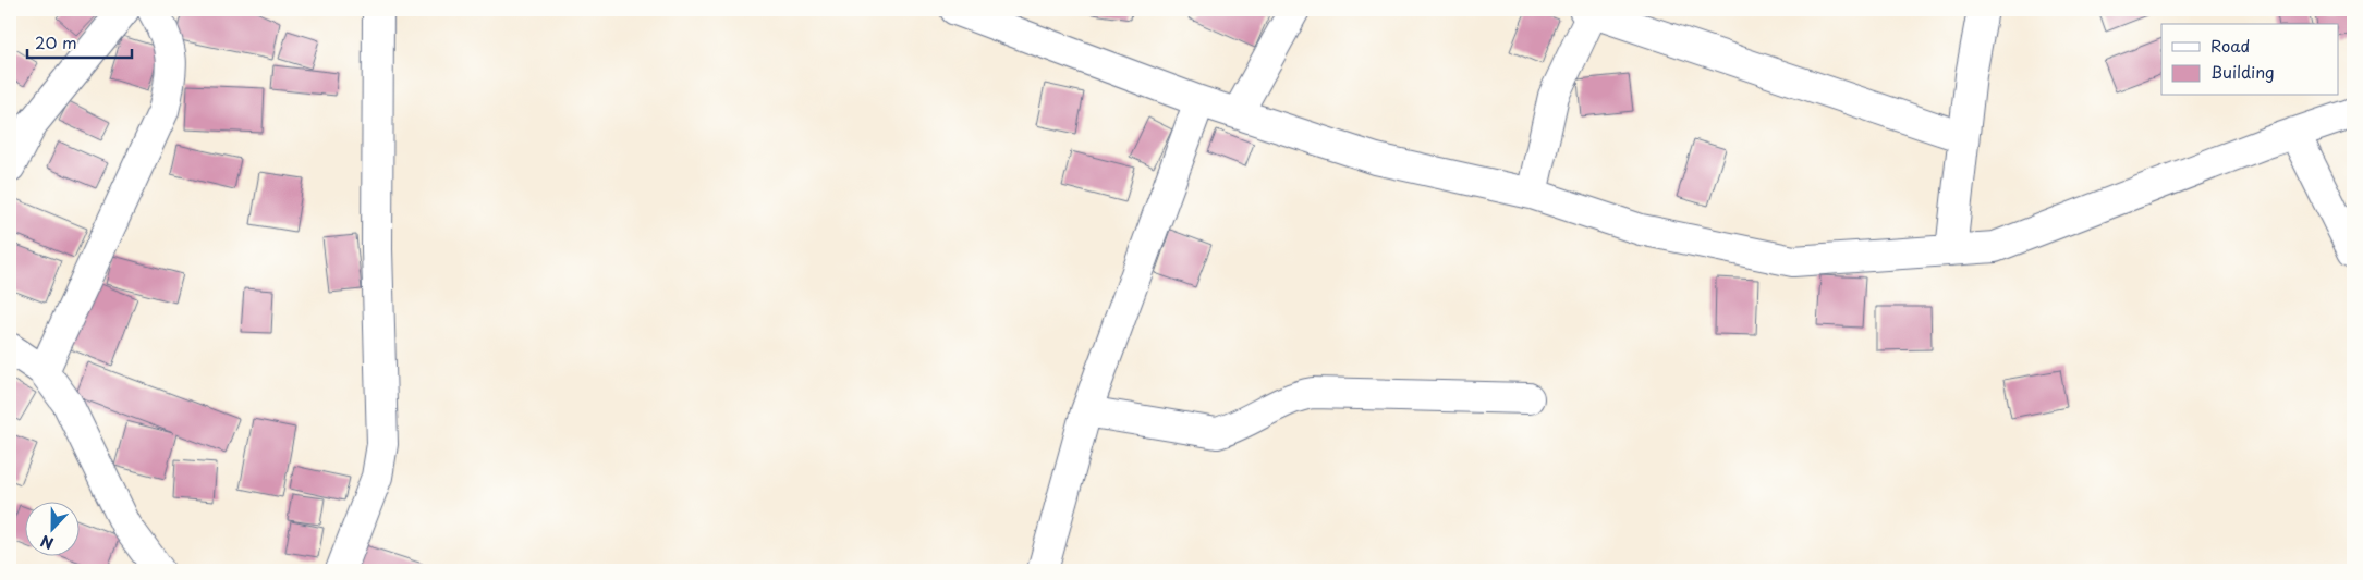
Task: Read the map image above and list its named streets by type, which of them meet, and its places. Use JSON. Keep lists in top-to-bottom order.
{
  "legend": ["Road", "Building"],
  "scale_bar": "20 m",
  "north": "bottom"
}
